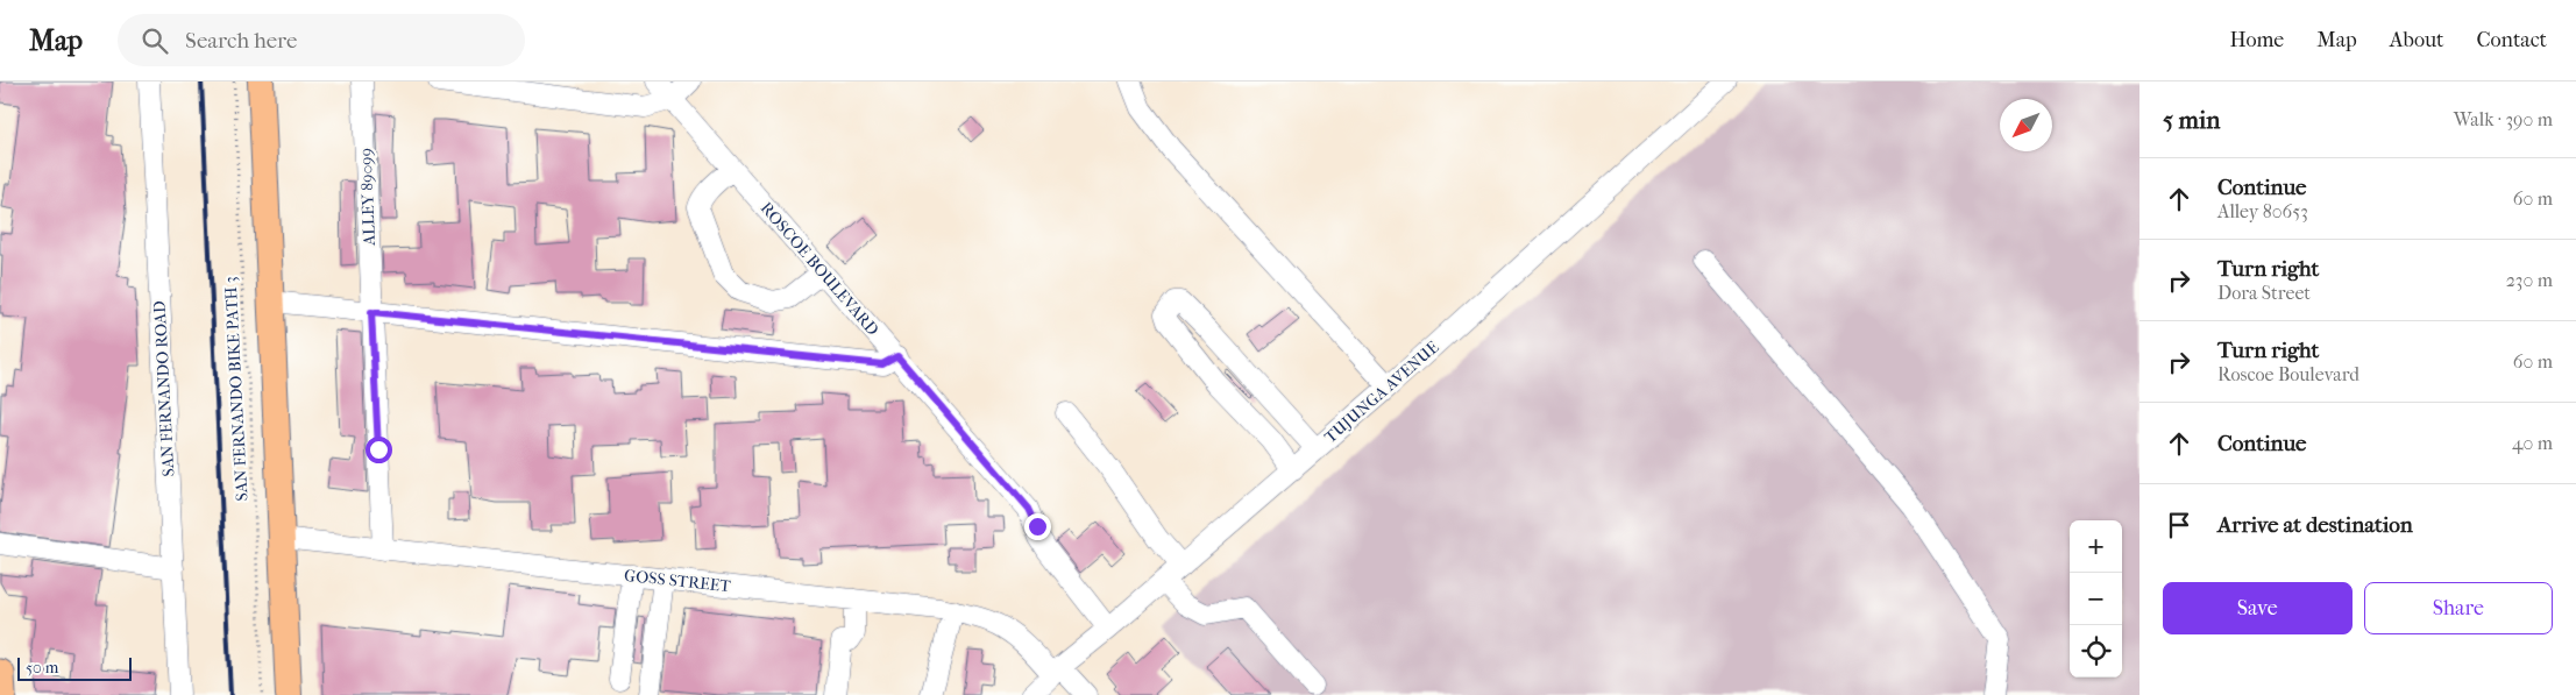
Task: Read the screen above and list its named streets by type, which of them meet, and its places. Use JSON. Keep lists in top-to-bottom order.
{
  "streets": {
    "street": [
      "ALLEY 89099",
      "ROSCOE BOULEVARD",
      "SAN FERNANDO ROAD",
      "TUJUNGA AVENUE",
      "GOSS STREET"
    ],
    "path": ["SAN FERNANDO BIKE PATH 3"]
  },
  "crossings": [
    ["ALLEY 89099", "GOSS STREET"],
    ["ROSCOE BOULEVARD", "TUJUNGA AVENUE"],
    ["TUJUNGA AVENUE", "GOSS STREET"]
  ],
  "scale_bar": "50 m",
  "north": "bottom left",
  "page": {
    "header": "Map",
    "search": "Search here",
    "nav": [
      "Home",
      "Map",
      "About",
      "Contact"
    ],
    "heading": ["5 min", "Walk · 390 m"],
    "list": [
      ["Continue", "Alley 80653", "60 m"],
      ["Turn right", "Dora Street", "230 m"],
      ["Turn right", "Roscoe Boulevard", "60 m"],
      ["Continue", "40 m"],
      "Arrive at destination"
    ],
    "map_buttons": ["+", "−"],
    "buttons": ["Save", "Share"],
    "scale": "50 m"
  }
}
